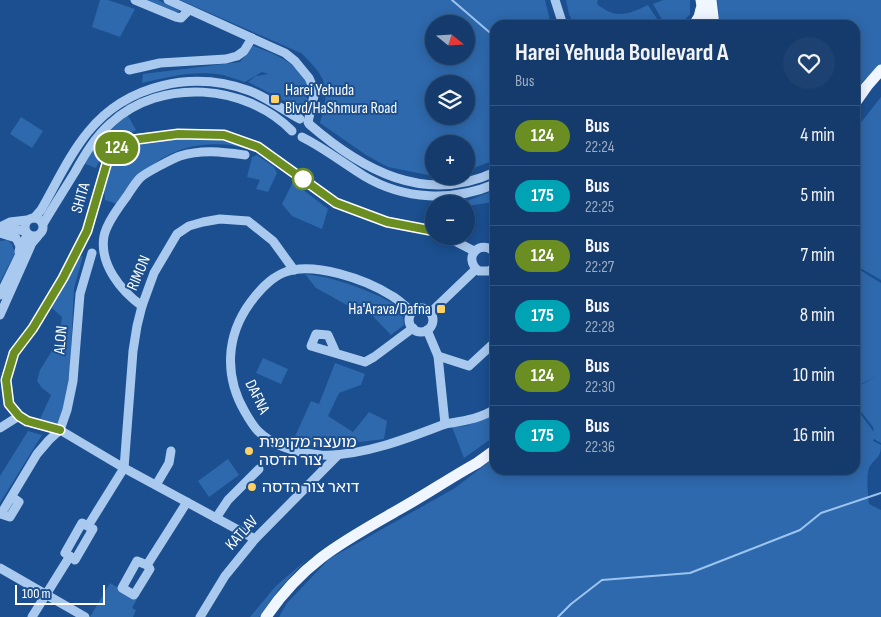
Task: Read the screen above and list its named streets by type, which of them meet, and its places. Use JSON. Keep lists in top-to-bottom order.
{
  "streets": {
    "street": [
      "SHITA",
      "RIMON",
      "ALON",
      "DAFNA",
      "KATLAV"
    ]
  },
  "crossings": [
    ["RIMON", "DAFNA"],
    ["DAFNA", "KATLAV"]
  ],
  "places": {
    "transit": ["Harei Yehuda Blvd/HaShmura Road", "Ha'Arava/Dafna"],
    "other": ["מועצה מקומית צור הדסה", "דואר צור הדסה"]
  },
  "lines": ["bus line 124"],
  "scale_bar": "100 m",
  "north": "right",
  "page": {
    "on_map": "124",
    "map_buttons": ["+", "−"],
    "heading": ["Harei Yehuda Boulevard A", "Bus"],
    "list": [
      {
        "mark": "124",
        "name": "Bus",
        "note": "22:24",
        "value": "4 min"
      },
      {
        "mark": "175",
        "name": "Bus",
        "note": "22:25",
        "value": "5 min"
      },
      {
        "mark": "124",
        "name": "Bus",
        "note": "22:27",
        "value": "7 min"
      },
      {
        "mark": "175",
        "name": "Bus",
        "note": "22:28",
        "value": "8 min"
      },
      {
        "mark": "124",
        "name": "Bus",
        "note": "22:30",
        "value": "10 min"
      },
      {
        "mark": "175",
        "name": "Bus",
        "note": "22:36",
        "value": "16 min"
      }
    ],
    "scale": "100 m"
  }
}
